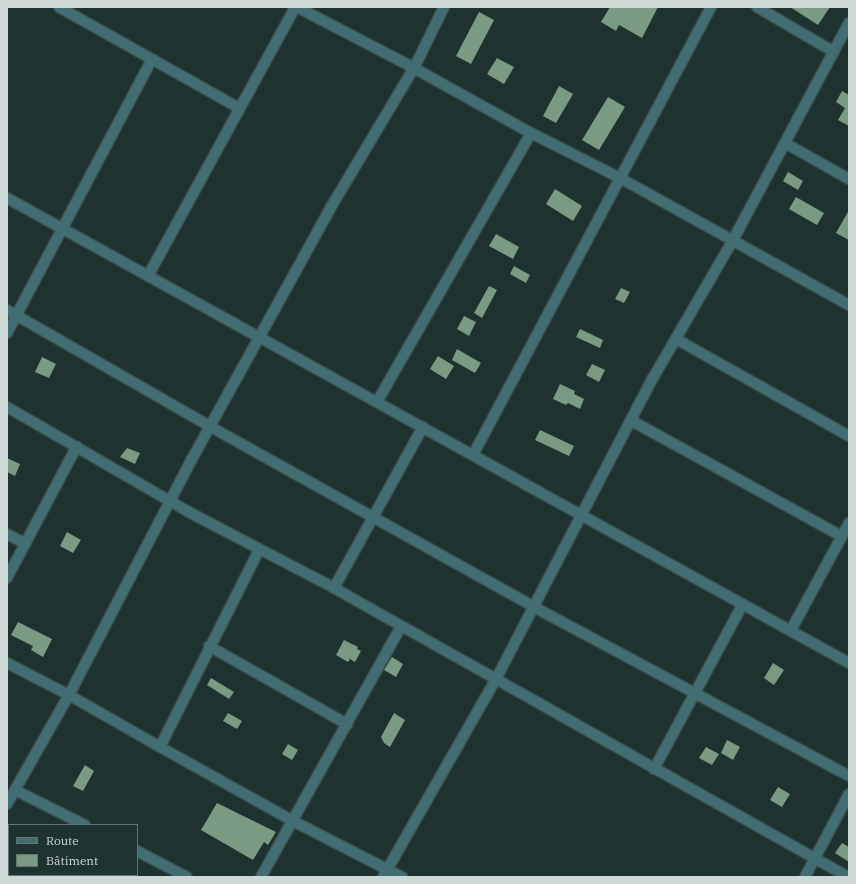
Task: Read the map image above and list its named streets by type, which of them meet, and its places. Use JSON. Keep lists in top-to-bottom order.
{
  "legend": ["Route", "Bâtiment"]
}
